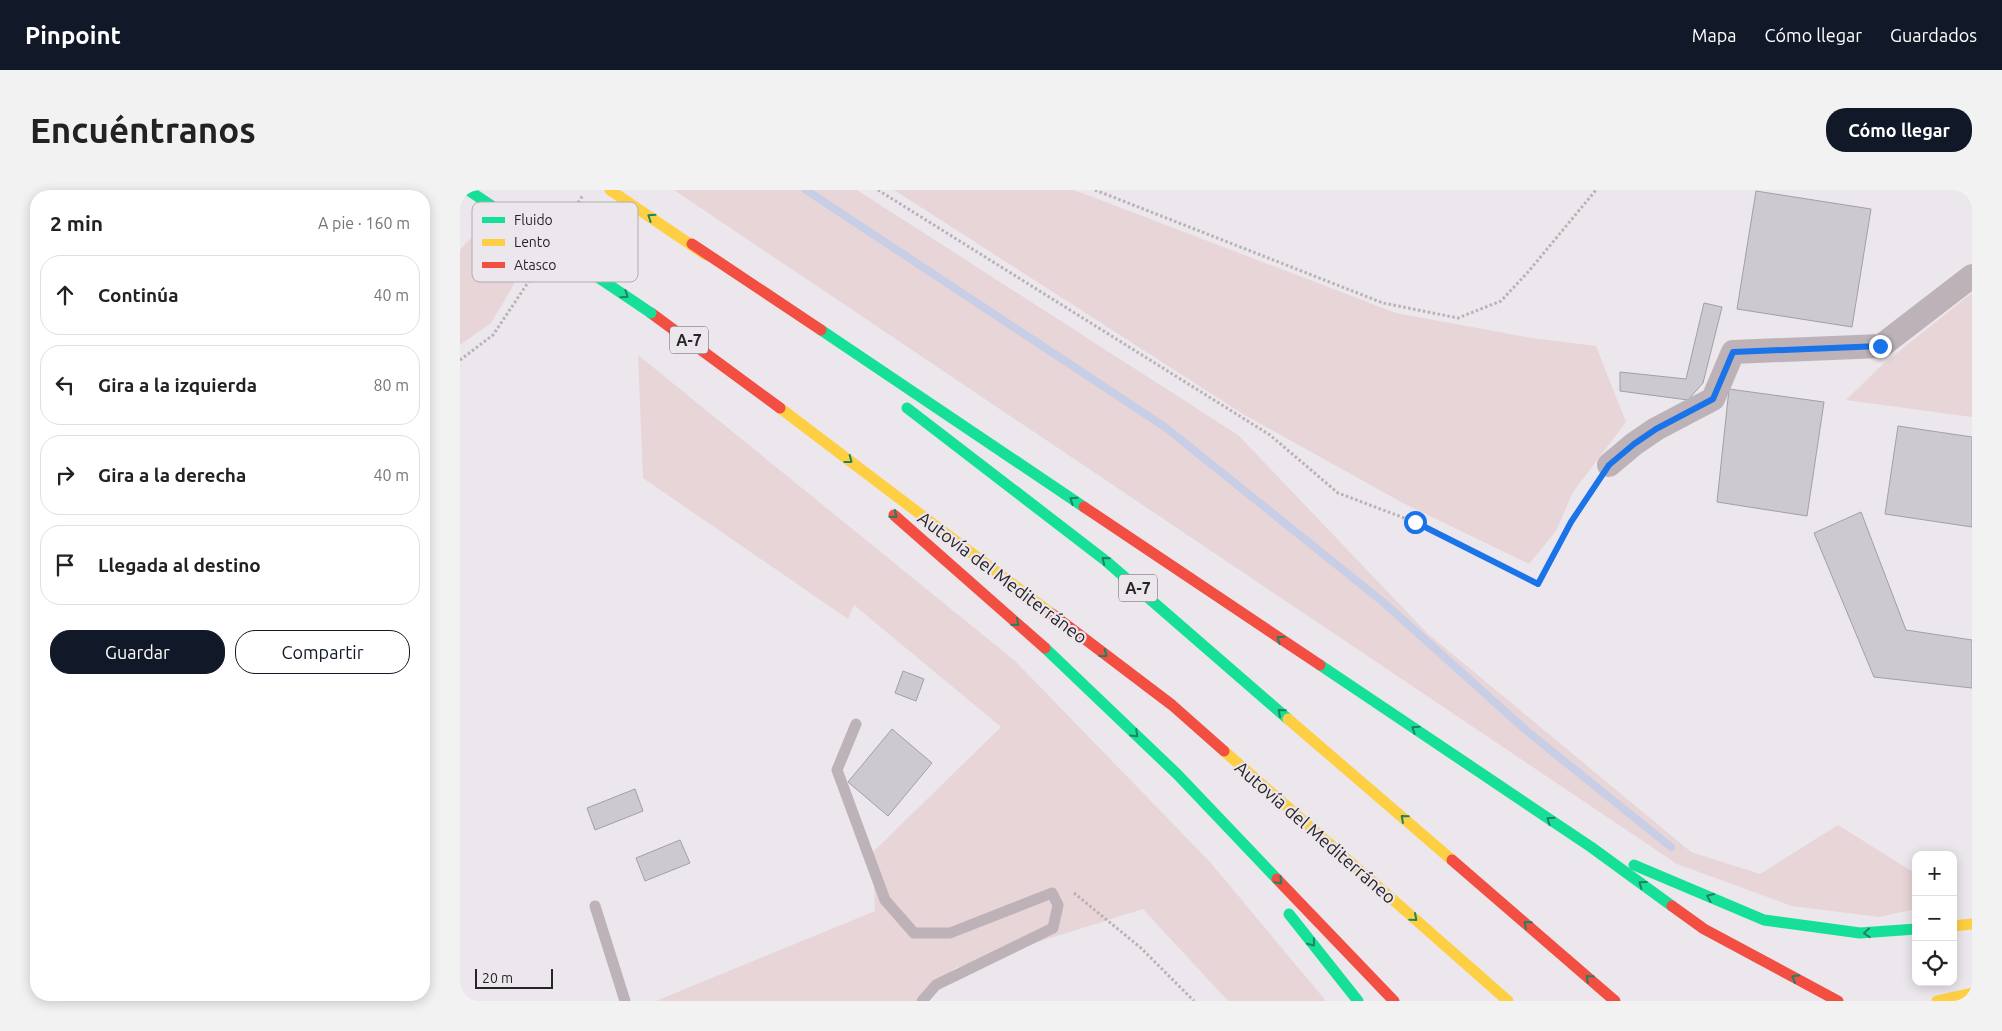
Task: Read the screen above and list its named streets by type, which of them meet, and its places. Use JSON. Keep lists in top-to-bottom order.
{
  "streets": {
    "main road": ["A-7", "Autovía del Mediterráneo"]
  },
  "legend": ["Fluido", "Lento", "Atasco"],
  "scale_bar": "20 m",
  "page": {
    "header": "Pinpoint",
    "nav": ["Mapa", "Cómo llegar", "Guardados"],
    "buttons": [
      "Cómo llegar",
      ["Guardar", "Compartir"]
    ],
    "title": "Encuéntranos",
    "heading": ["2 min", "A pie · 160 m"],
    "list": [
      ["Continúa", "40 m"],
      ["Gira a la izquierda", "80 m"],
      ["Gira a la derecha", "40 m"],
      "Llegada al destino"
    ],
    "map_buttons": ["+", "−"],
    "scale": "20 m"
  }
}
